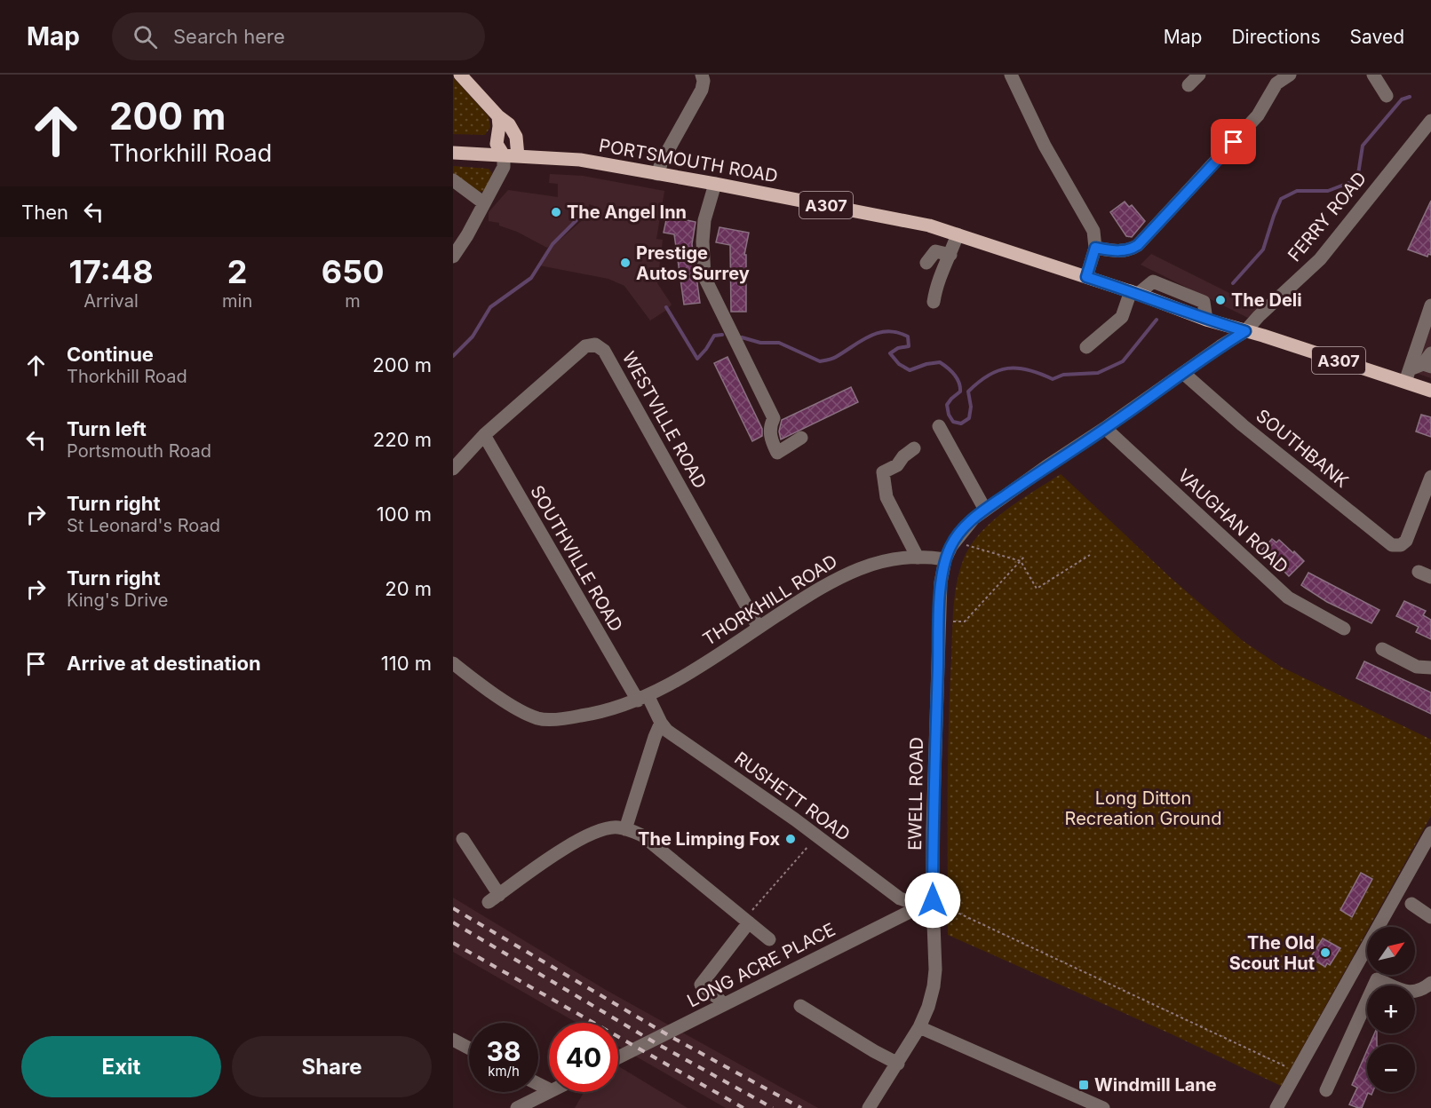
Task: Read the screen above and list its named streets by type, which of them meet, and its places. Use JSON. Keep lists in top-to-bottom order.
{
  "streets": {
    "main road": ["PORTSMOUTH ROAD", "A307"],
    "street": [
      "FERRY ROAD",
      "WESTVILLE ROAD",
      "SOUTHBANK",
      "VAUGHAN ROAD",
      "SOUTHVILLE ROAD",
      "THORKHILL ROAD",
      "EWELL ROAD",
      "RUSHETT ROAD",
      "LONG ACRE PLACE"
    ]
  },
  "crossings": [
    ["PORTSMOUTH ROAD", "FERRY ROAD"],
    ["WESTVILLE ROAD", "SOUTHVILLE ROAD"],
    ["WESTVILLE ROAD", "THORKHILL ROAD"],
    ["SOUTHVILLE ROAD", "THORKHILL ROAD"],
    ["SOUTHVILLE ROAD", "RUSHETT ROAD"],
    ["THORKHILL ROAD", "EWELL ROAD"],
    ["THORKHILL ROAD", "RUSHETT ROAD"],
    ["EWELL ROAD", "RUSHETT ROAD"],
    ["EWELL ROAD", "LONG ACRE PLACE"],
    ["RUSHETT ROAD", "LONG ACRE PLACE"]
  ],
  "parks": ["Long Ditton Recreation Ground"],
  "places": {
    "other": [
      "The Angel Inn",
      "Prestige Autos Surrey",
      "The Deli",
      "The Limping Fox",
      "The Old Scout Hut"
    ],
    "transit": ["Windmill Lane"]
  },
  "north": "top right",
  "page": {
    "header": "Map",
    "search": "Search here",
    "nav": ["Map", "Directions", "Saved"],
    "turn": ["200 m", "Thorkhill Road"],
    "then": "Then",
    "eta": [
      "17:48",
      "Arrival",
      "2",
      "min",
      "650",
      "m"
    ],
    "list": [
      {
        "name": "Continue",
        "note": "Thorkhill Road",
        "value": "200 m"
      },
      {
        "name": "Turn left",
        "note": "Portsmouth Road",
        "value": "220 m"
      },
      {
        "name": "Turn right",
        "note": "St Leonard's Road",
        "value": "100 m"
      },
      {
        "name": "Turn right",
        "note": "King's Drive",
        "value": "20 m"
      },
      {
        "name": "Arrive at destination",
        "value": "110 m"
      }
    ],
    "map_buttons": ["+", "−"],
    "speed": "38 km/h",
    "limit": "40",
    "buttons": ["Exit", "Share"]
  }
}
